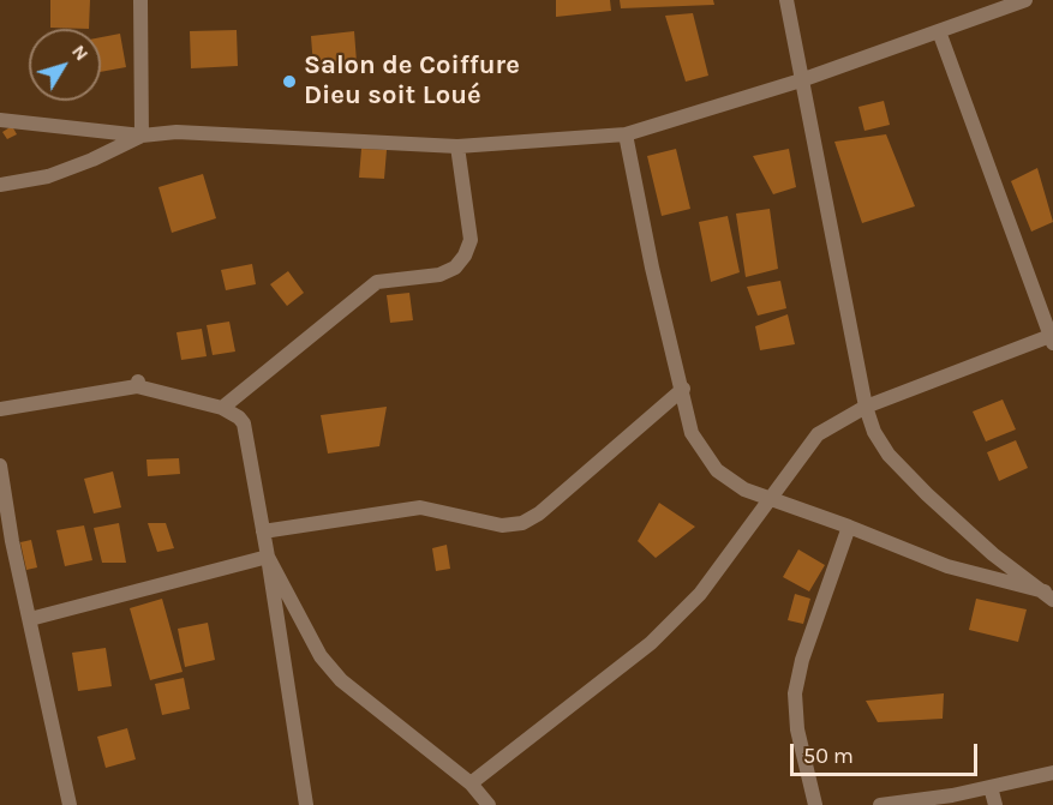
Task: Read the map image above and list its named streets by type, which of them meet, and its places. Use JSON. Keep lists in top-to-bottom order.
{
  "places": ["Salon de Coiffure Dieu soit Loué"],
  "scale_bar": "50 m",
  "north": "top right"
}
